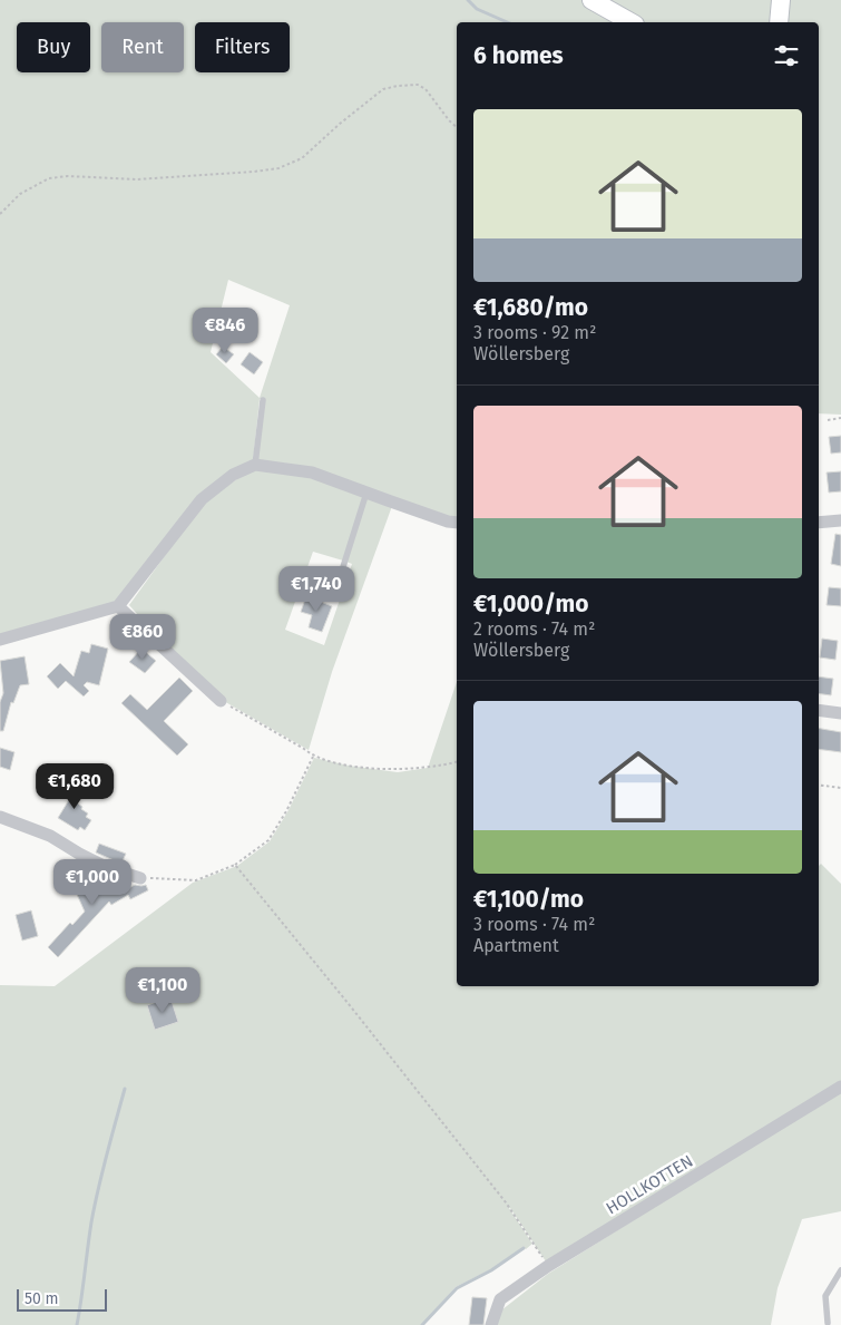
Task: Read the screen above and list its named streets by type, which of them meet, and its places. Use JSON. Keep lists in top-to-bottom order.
{
  "streets": {
    "street": ["HOLLKOTTEN"]
  },
  "scale_bar": "50 m",
  "page": {
    "chip": ["Buy", "Rent", "Filters"],
    "heading": "6 homes",
    "list": [
      {
        "name": "€1,680/mo",
        "note": "3 rooms · 92 m² · Wöllersberg"
      },
      {
        "name": "€1,000/mo",
        "note": "2 rooms · 74 m² · Wöllersberg"
      },
      {
        "name": "€1,100/mo",
        "note": "3 rooms · 74 m² · Apartment"
      }
    ],
    "price": [
      "€846",
      "€1,740",
      "€860",
      "€1,680",
      "€1,000",
      "€1,100"
    ],
    "scale": "50 m"
  }
}
